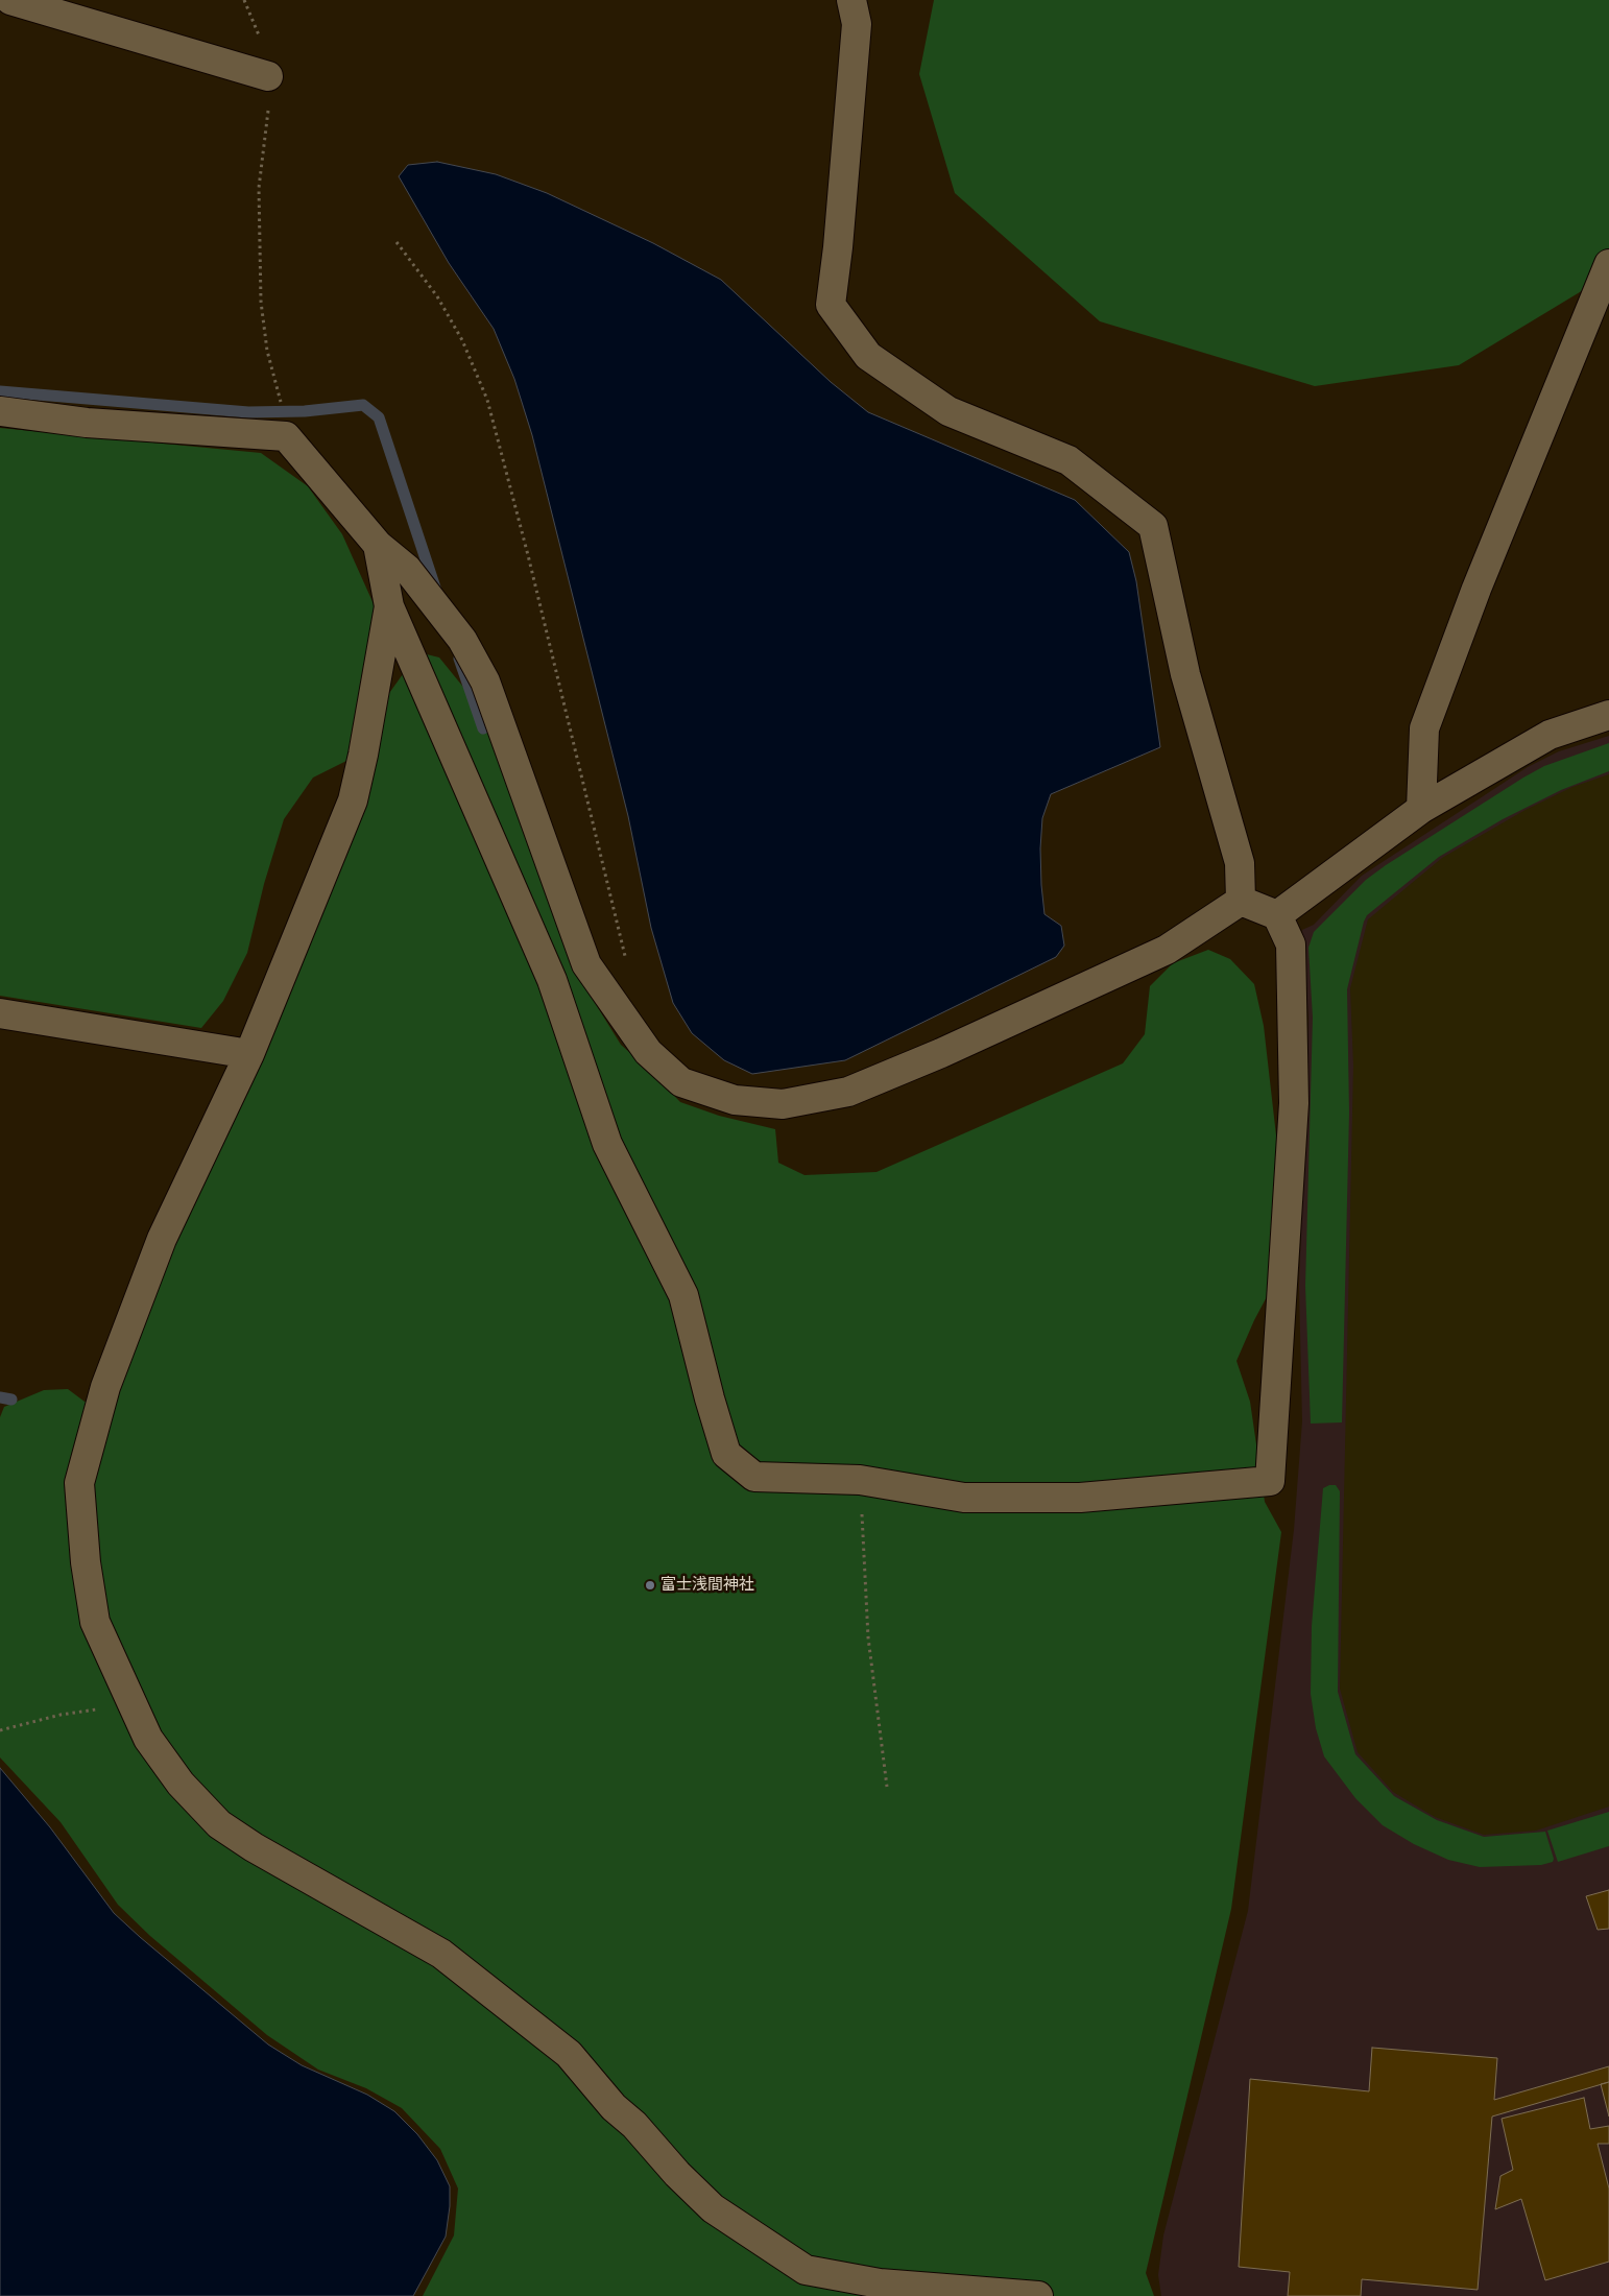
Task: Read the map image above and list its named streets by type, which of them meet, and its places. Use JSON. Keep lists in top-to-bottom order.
{
  "places": ["富士浅間神社"]
}
